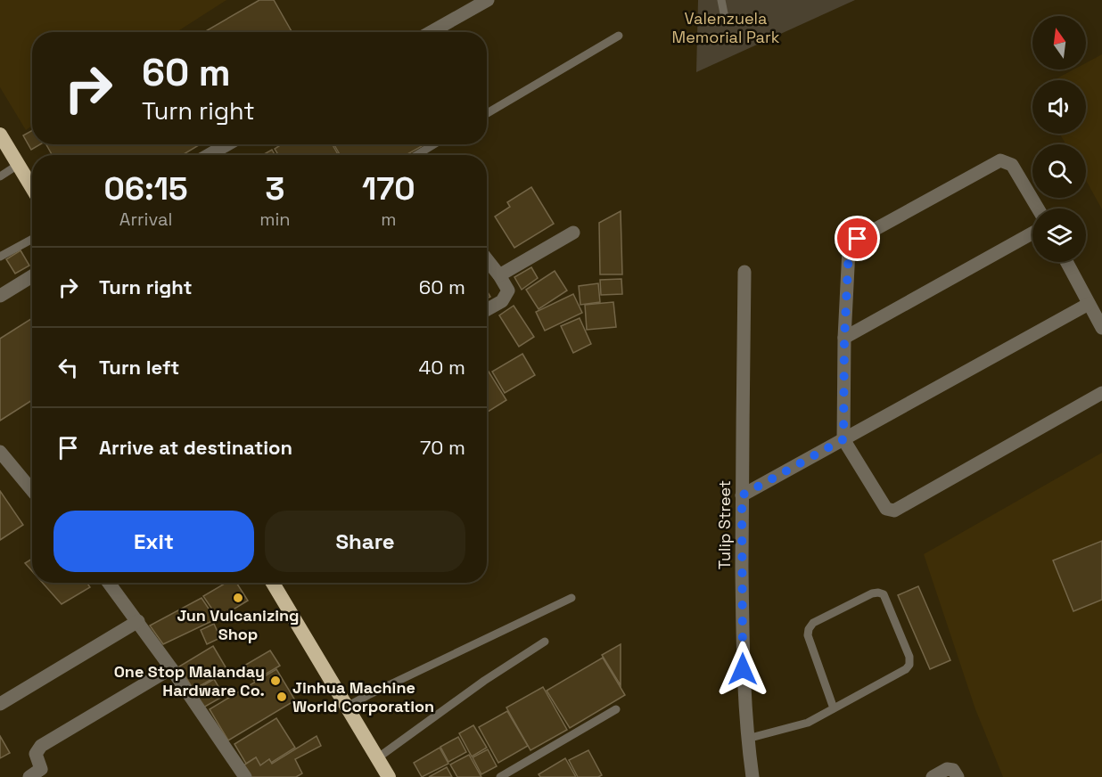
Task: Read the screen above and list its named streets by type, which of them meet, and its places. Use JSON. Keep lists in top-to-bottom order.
{
  "streets": {
    "street": ["Tulip Street"]
  },
  "parks": ["Valenzuela Memorial Park"],
  "places": ["Jun Vulcanizing Shop", "One Stop Malanday Hardware Co.", "Jinhua Machine World Corporation"],
  "north": "top",
  "page": {
    "turn": ["60 m", "Turn right"],
    "eta": [
      "06:15",
      "Arrival",
      "3",
      "min",
      "170",
      "m"
    ],
    "list": [
      {
        "name": "Turn right",
        "value": "60 m"
      },
      {
        "name": "Turn left",
        "value": "40 m"
      },
      {
        "name": "Arrive at destination",
        "value": "70 m"
      }
    ],
    "buttons": ["Exit", "Share"]
  }
}
